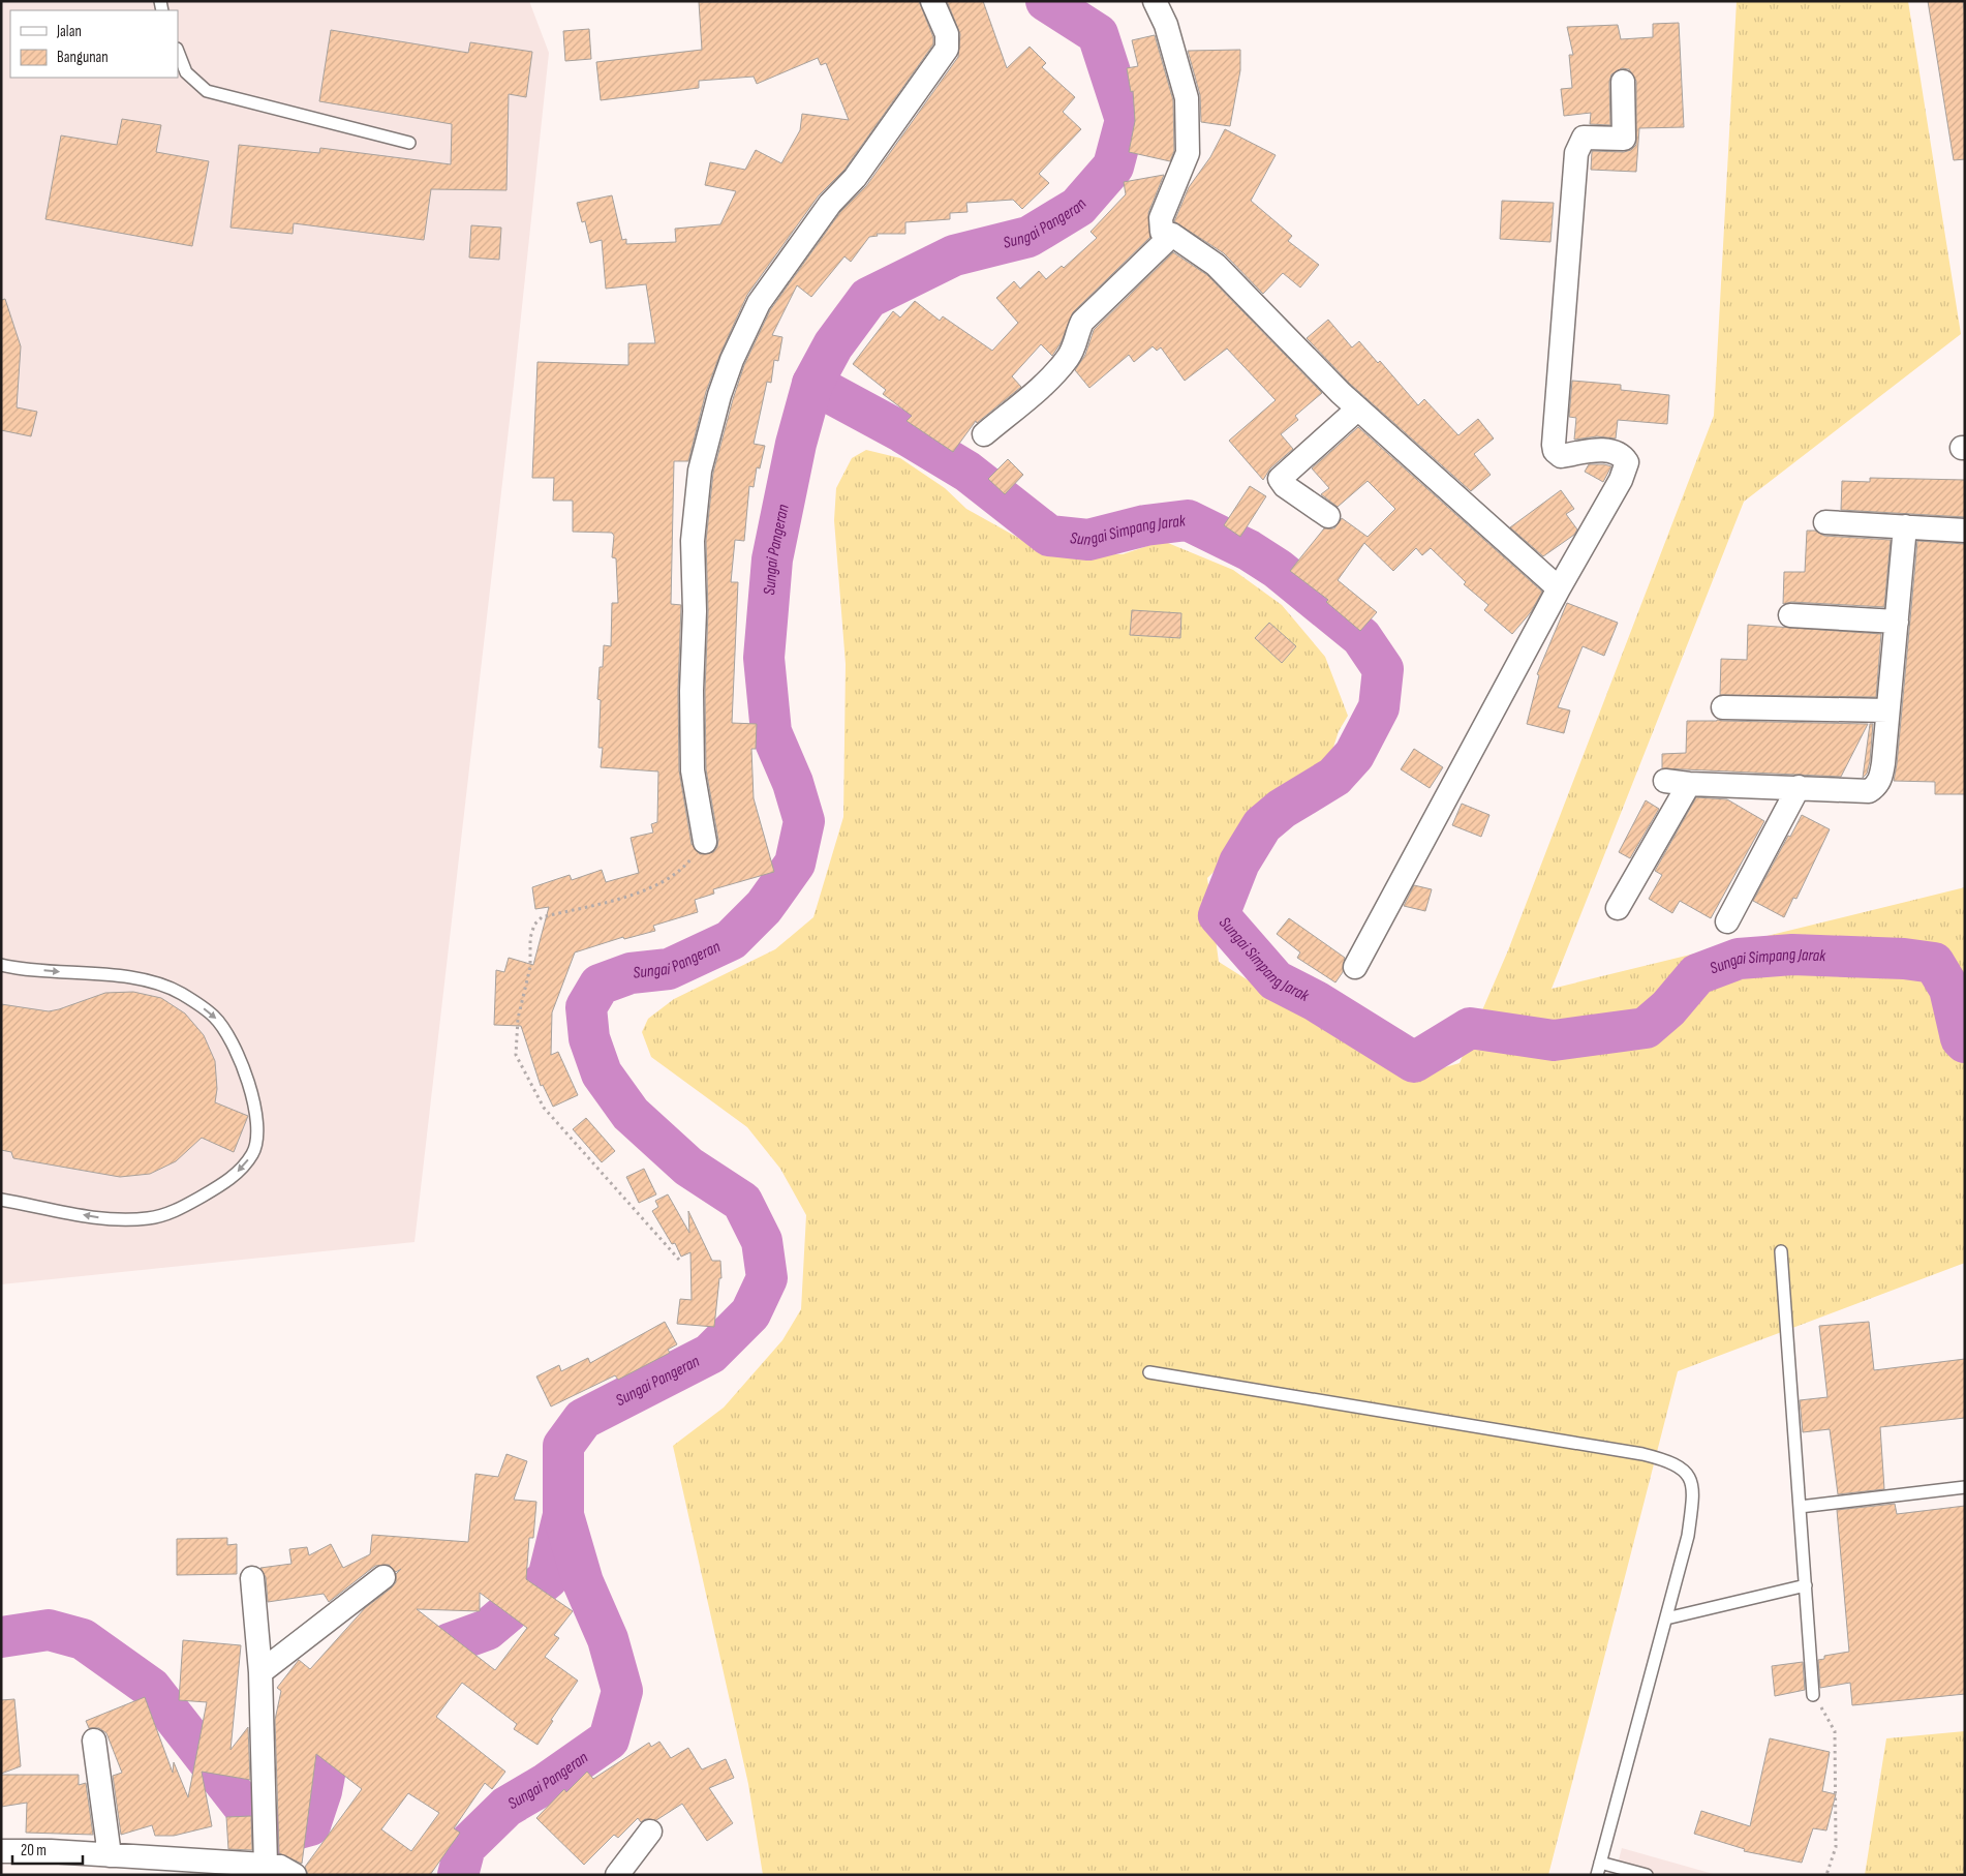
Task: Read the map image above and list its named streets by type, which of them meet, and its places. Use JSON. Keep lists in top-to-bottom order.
{
  "water": ["Sungai Pangeran", "Sungai Simpang Jarak"],
  "legend": ["Jalan", "Bangunan"],
  "scale_bar": "20 m"
}
